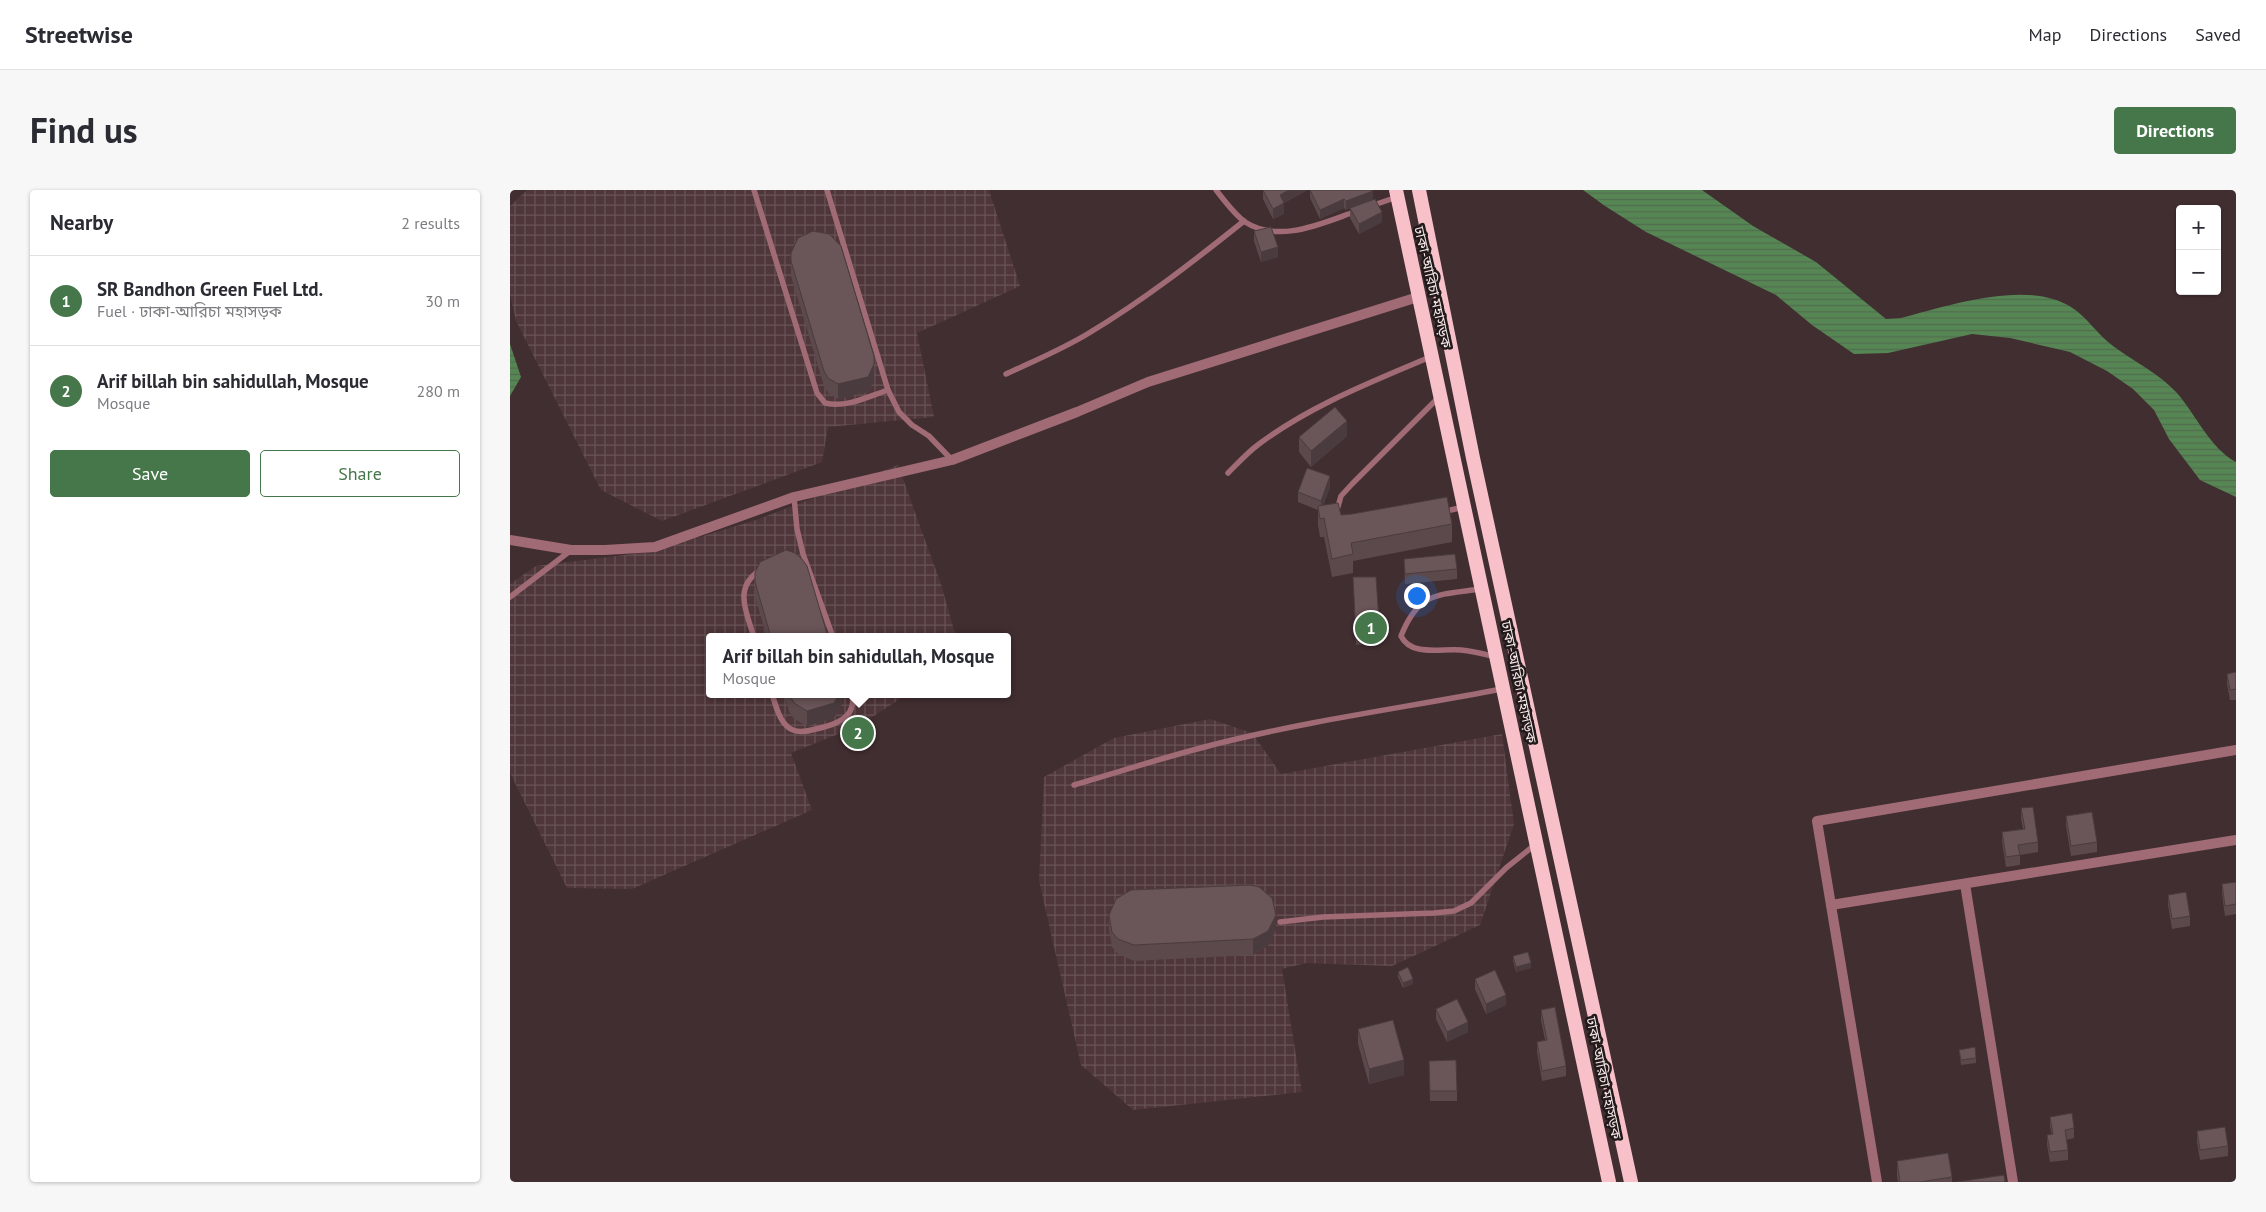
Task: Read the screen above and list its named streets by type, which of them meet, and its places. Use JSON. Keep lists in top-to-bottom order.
{
  "streets": {
    "highway": ["ঢাকা-আরিচা মহাসড়ক"]
  },
  "page": {
    "header": "Streetwise",
    "nav": ["Map", "Directions", "Saved"],
    "title": "Find us",
    "buttons": [
      "Directions",
      ["Save", "Share"]
    ],
    "heading": ["Nearby", "2 results"],
    "map_buttons": ["+", "−"],
    "list": [
      {
        "mark": "1",
        "name": "SR Bandhon Green Fuel Ltd.",
        "note": "Fuel · ঢাকা-আরিচা মহাসড়ক",
        "value": "30 m"
      },
      {
        "mark": "2",
        "name": "Arif billah bin sahidullah, Mosque",
        "note": "Mosque",
        "value": "280 m"
      }
    ],
    "pins": ["1", "2"],
    "popup": ["Arif billah bin sahidullah, Mosque", "Mosque"]
  }
}
